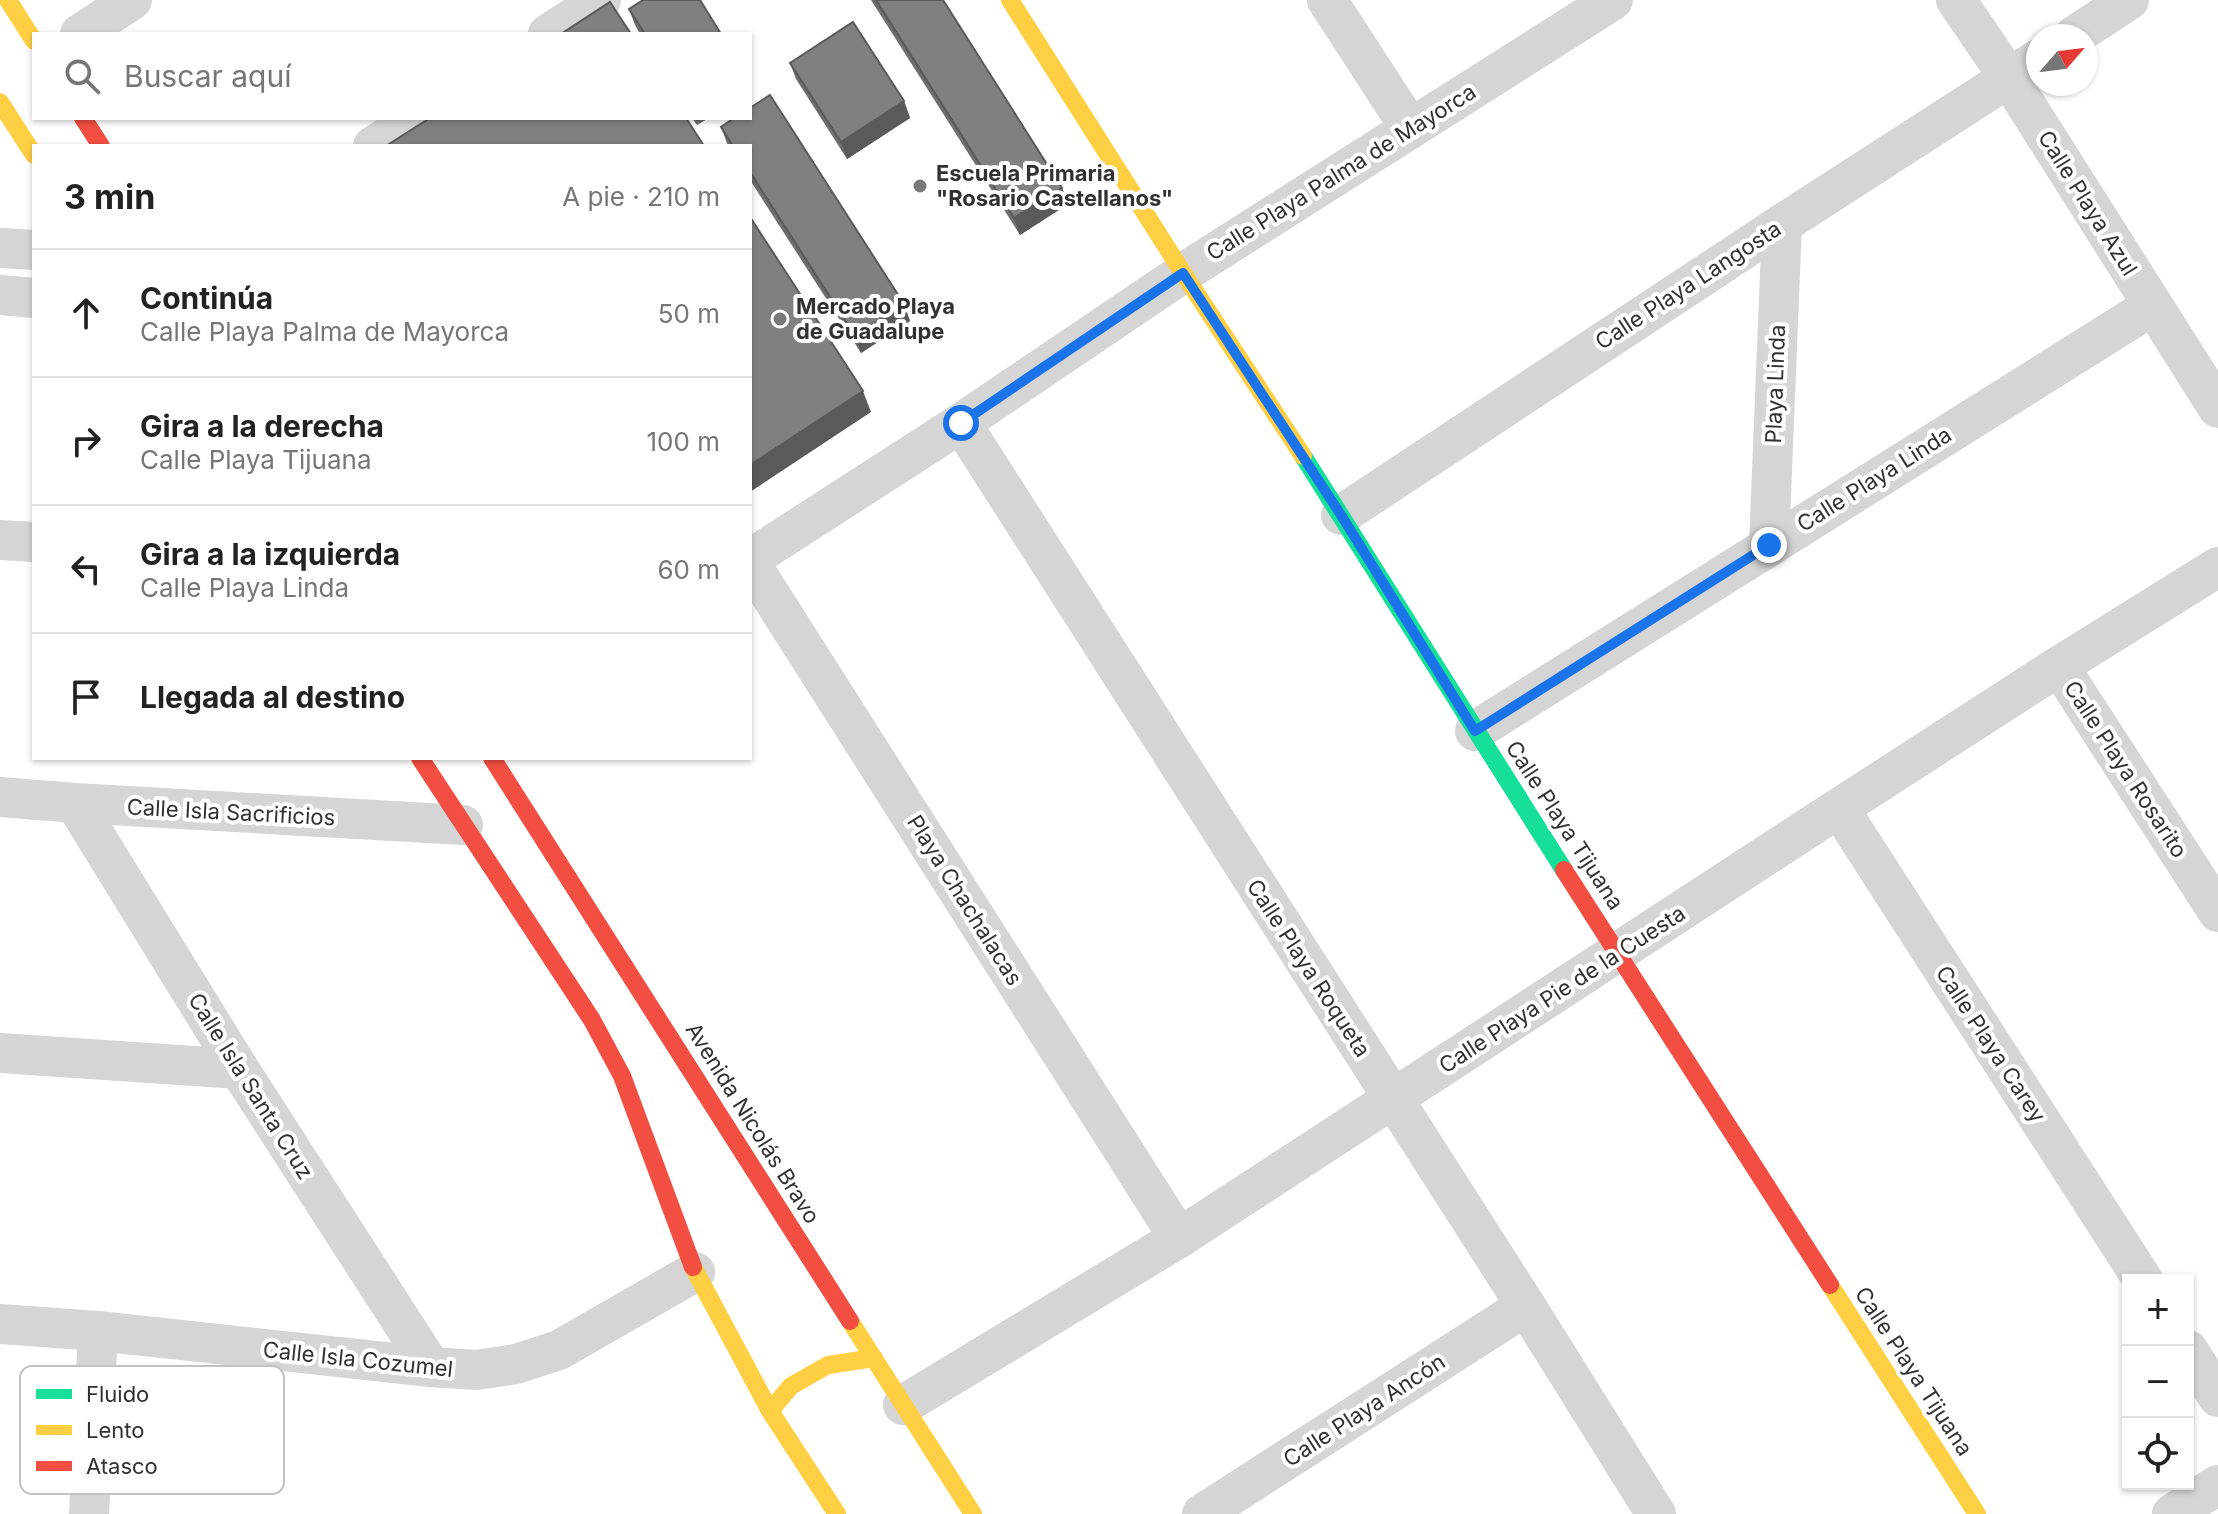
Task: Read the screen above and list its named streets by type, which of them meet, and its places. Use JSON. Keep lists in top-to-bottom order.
{
  "streets": {
    "street": [
      "Calle Playa Palma de Mayorca",
      "Calle Playa Azul",
      "Calle Playa Langosta",
      "Playa Linda",
      "Calle Playa Linda",
      "Calle Playa Rosarito",
      "Calle Isla Sacrificios",
      "Calle Playa Tijuana",
      "Playa Chachalacas",
      "Calle Playa Roqueta",
      "Calle Playa Pie de la Cuesta",
      "Calle Playa Carey",
      "Calle Isla Santa Cruz",
      "Avenida Nicolás Bravo",
      "Calle Isla Cozumel",
      "Calle Playa Ancón"
    ]
  },
  "crossings": [
    ["Calle Playa Palma de Mayorca", "Calle Playa Tijuana"],
    ["Calle Playa Palma de Mayorca", "Calle Playa Roqueta"],
    ["Calle Playa Azul", "Calle Playa Langosta"],
    ["Calle Playa Azul", "Calle Playa Linda"],
    ["Calle Playa Langosta", "Playa Linda"],
    ["Calle Playa Langosta", "Calle Playa Tijuana"],
    ["Playa Linda", "Calle Playa Linda"],
    ["Calle Playa Linda", "Calle Playa Tijuana"],
    ["Calle Playa Rosarito", "Calle Playa Pie de la Cuesta"],
    ["Calle Isla Sacrificios", "Calle Isla Santa Cruz"],
    ["Calle Playa Tijuana", "Calle Playa Pie de la Cuesta"],
    ["Playa Chachalacas", "Calle Playa Pie de la Cuesta"],
    ["Calle Playa Roqueta", "Calle Playa Pie de la Cuesta"],
    ["Calle Playa Roqueta", "Calle Playa Ancón"],
    ["Calle Playa Pie de la Cuesta", "Calle Playa Carey"],
    ["Calle Playa Pie de la Cuesta", "Avenida Nicolás Bravo"],
    ["Calle Isla Santa Cruz", "Calle Isla Cozumel"]
  ],
  "places": ["Escuela Primaria \"Rosario Castellanos\"", "Mercado Playa de Guadalupe"],
  "legend": ["Fluido", "Lento", "Atasco"],
  "north": "top right",
  "page": {
    "search": "Buscar aquí",
    "heading": ["3 min", "A pie · 210 m"],
    "list": [
      ["Continúa", "Calle Playa Palma de Mayorca", "50 m"],
      ["Gira a la derecha", "Calle Playa Tijuana", "100 m"],
      ["Gira a la izquierda", "Calle Playa Linda", "60 m"],
      "Llegada al destino"
    ],
    "map_buttons": ["+", "−"]
  }
}
